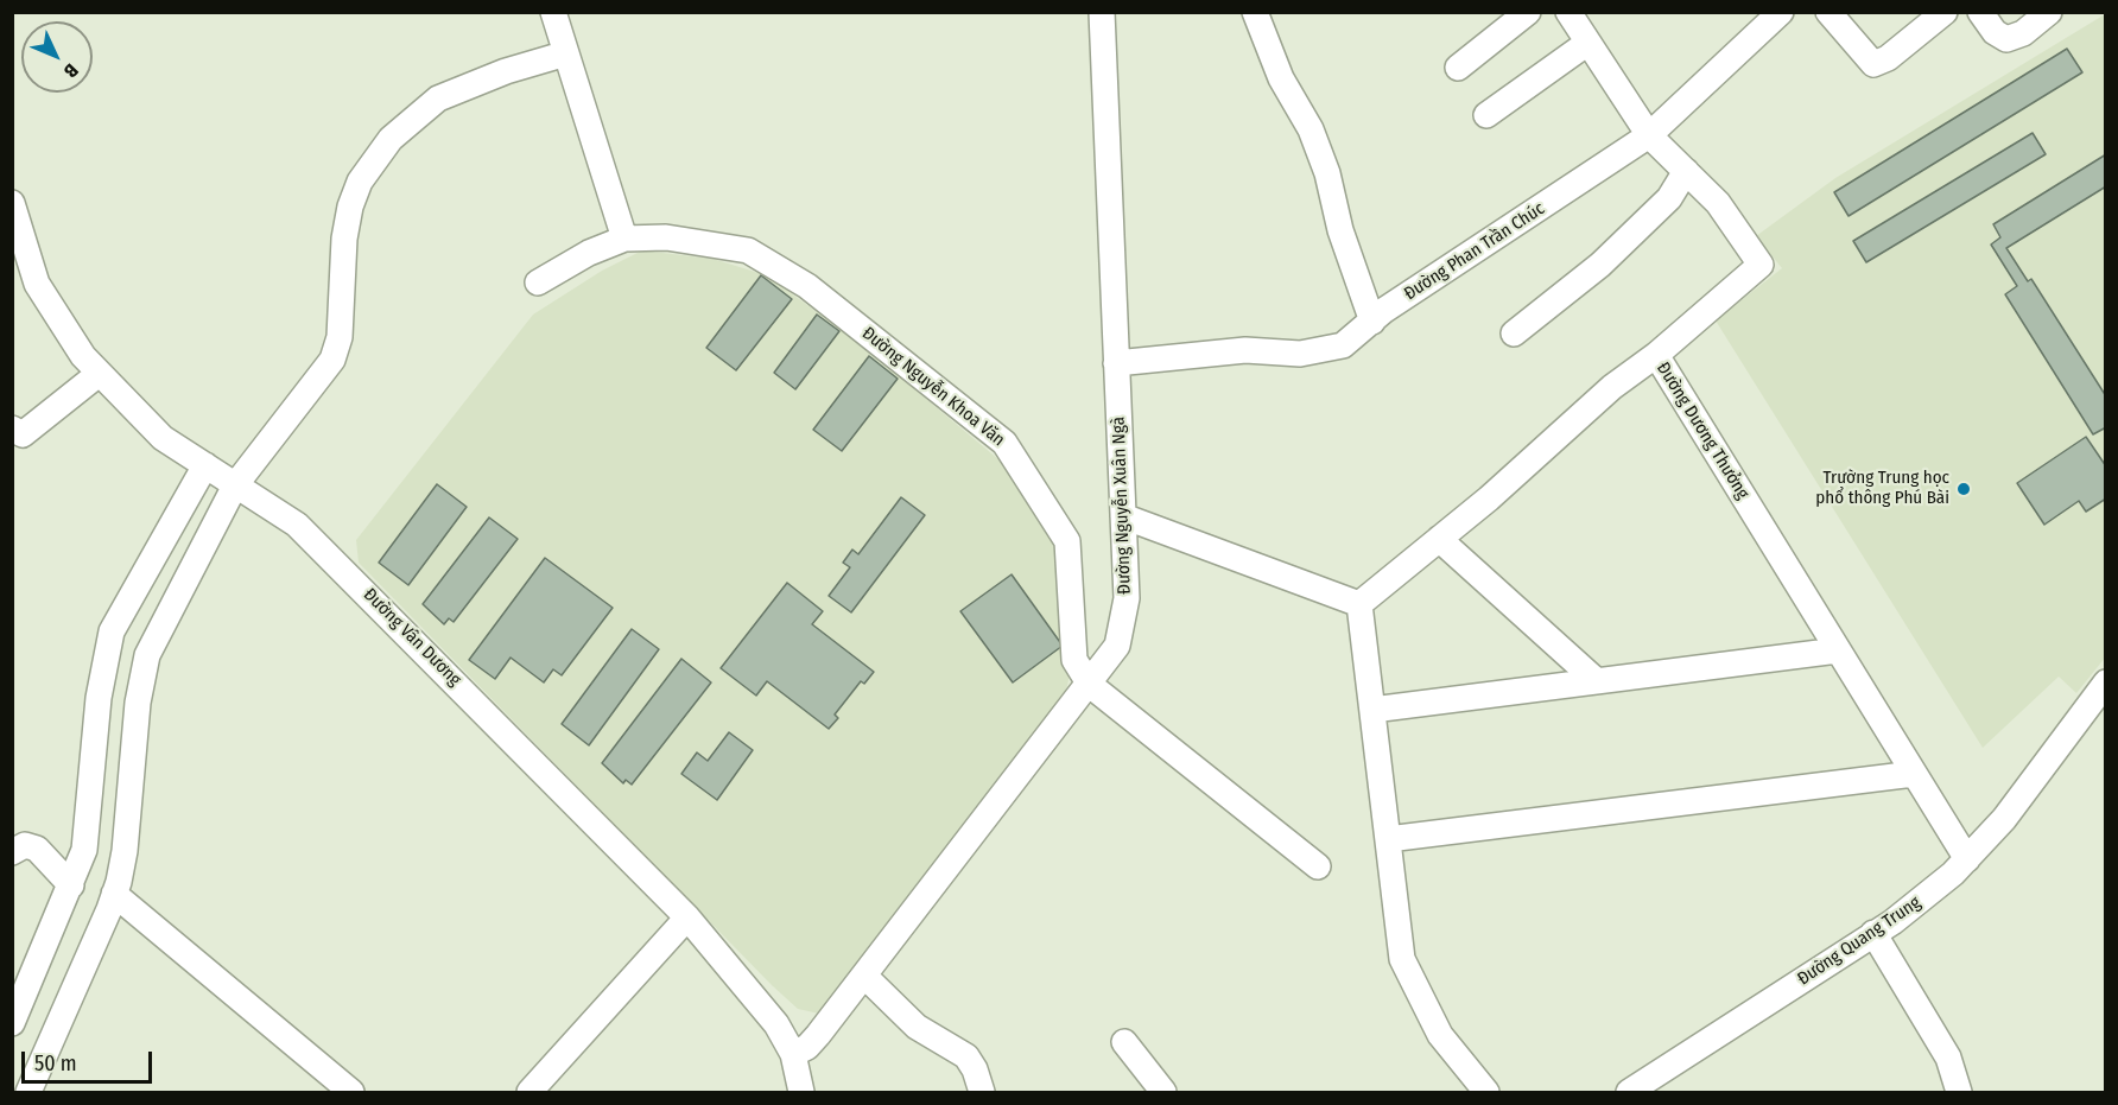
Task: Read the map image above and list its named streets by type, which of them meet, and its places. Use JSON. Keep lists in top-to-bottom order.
{
  "streets": {
    "street": [
      "Đường Phan Trần Chúc",
      "Đường Nguyễn Khoa Văn",
      "Đường Dương Thưởng",
      "Đường Nguyễn Xuân Ngà",
      "Đường Vân Dương",
      "Đường Quang Trung"
    ]
  },
  "crossings": [
    ["Đường Phan Trần Chúc", "Đường Dương Thưởng"],
    ["Đường Phan Trần Chúc", "Đường Nguyễn Xuân Ngà"],
    ["Đường Nguyễn Khoa Văn", "Đường Nguyễn Xuân Ngà"],
    ["Đường Dương Thưởng", "Đường Quang Trung"],
    ["Đường Nguyễn Xuân Ngà", "Đường Vân Dương"]
  ],
  "places": ["Trường Trung học phổ thông Phú Bài"],
  "scale_bar": "50 m",
  "north": "bottom right"
}
